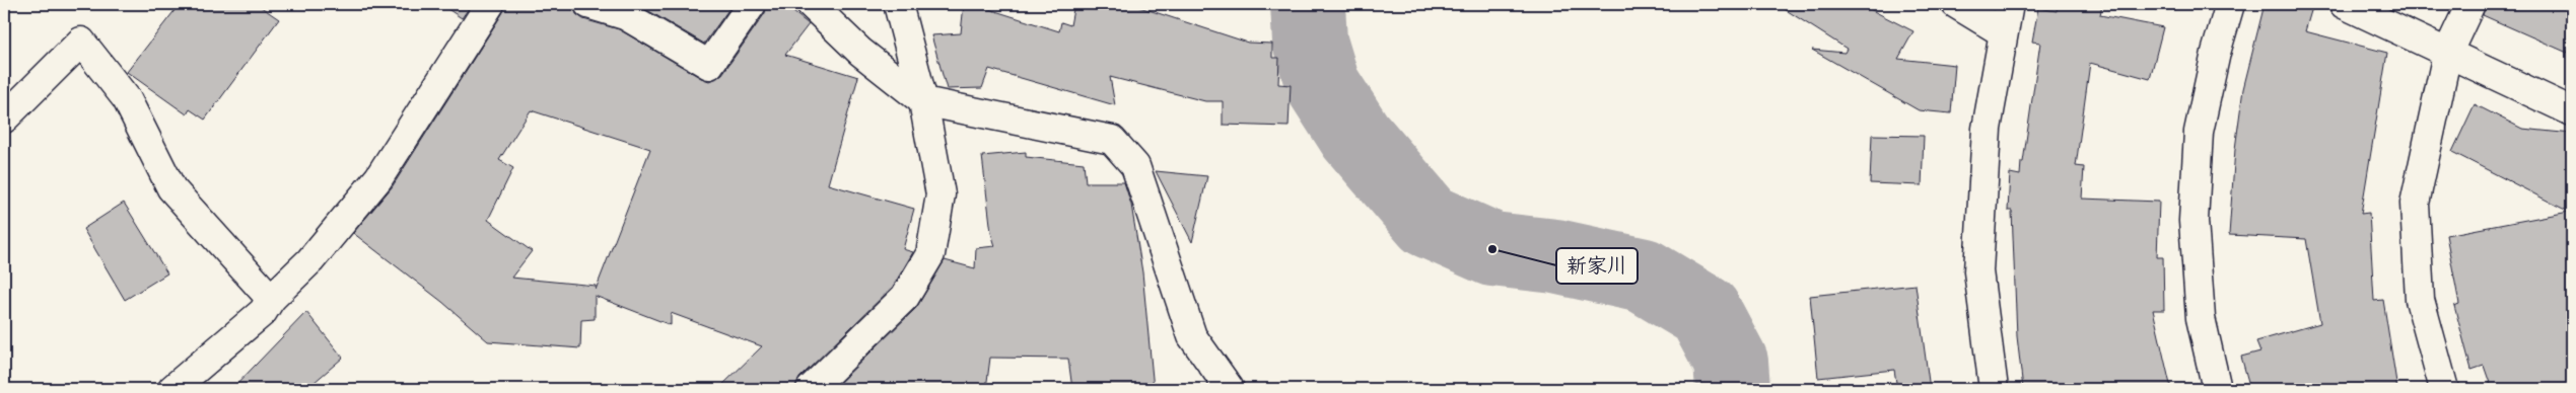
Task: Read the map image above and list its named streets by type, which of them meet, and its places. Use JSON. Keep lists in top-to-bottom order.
{
  "places": ["新家川"]
}
